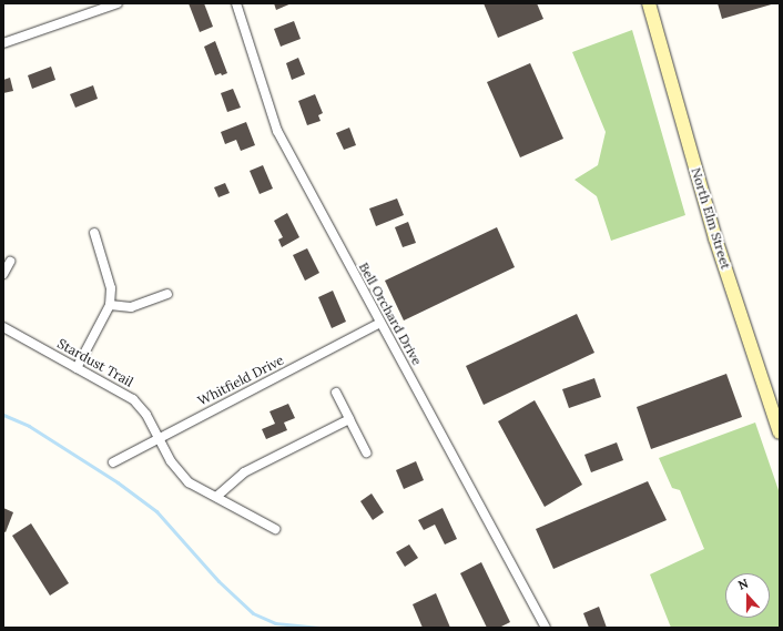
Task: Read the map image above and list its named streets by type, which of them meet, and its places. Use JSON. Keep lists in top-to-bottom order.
{
  "streets": {
    "main road": ["North Elm Street"],
    "street": ["Bell Orchard Drive", "Stardust Trail", "Whitfield Drive"]
  },
  "crossings": [
    ["Bell Orchard Drive", "Whitfield Drive"],
    ["Stardust Trail", "Whitfield Drive"]
  ],
  "north": "top"
}
